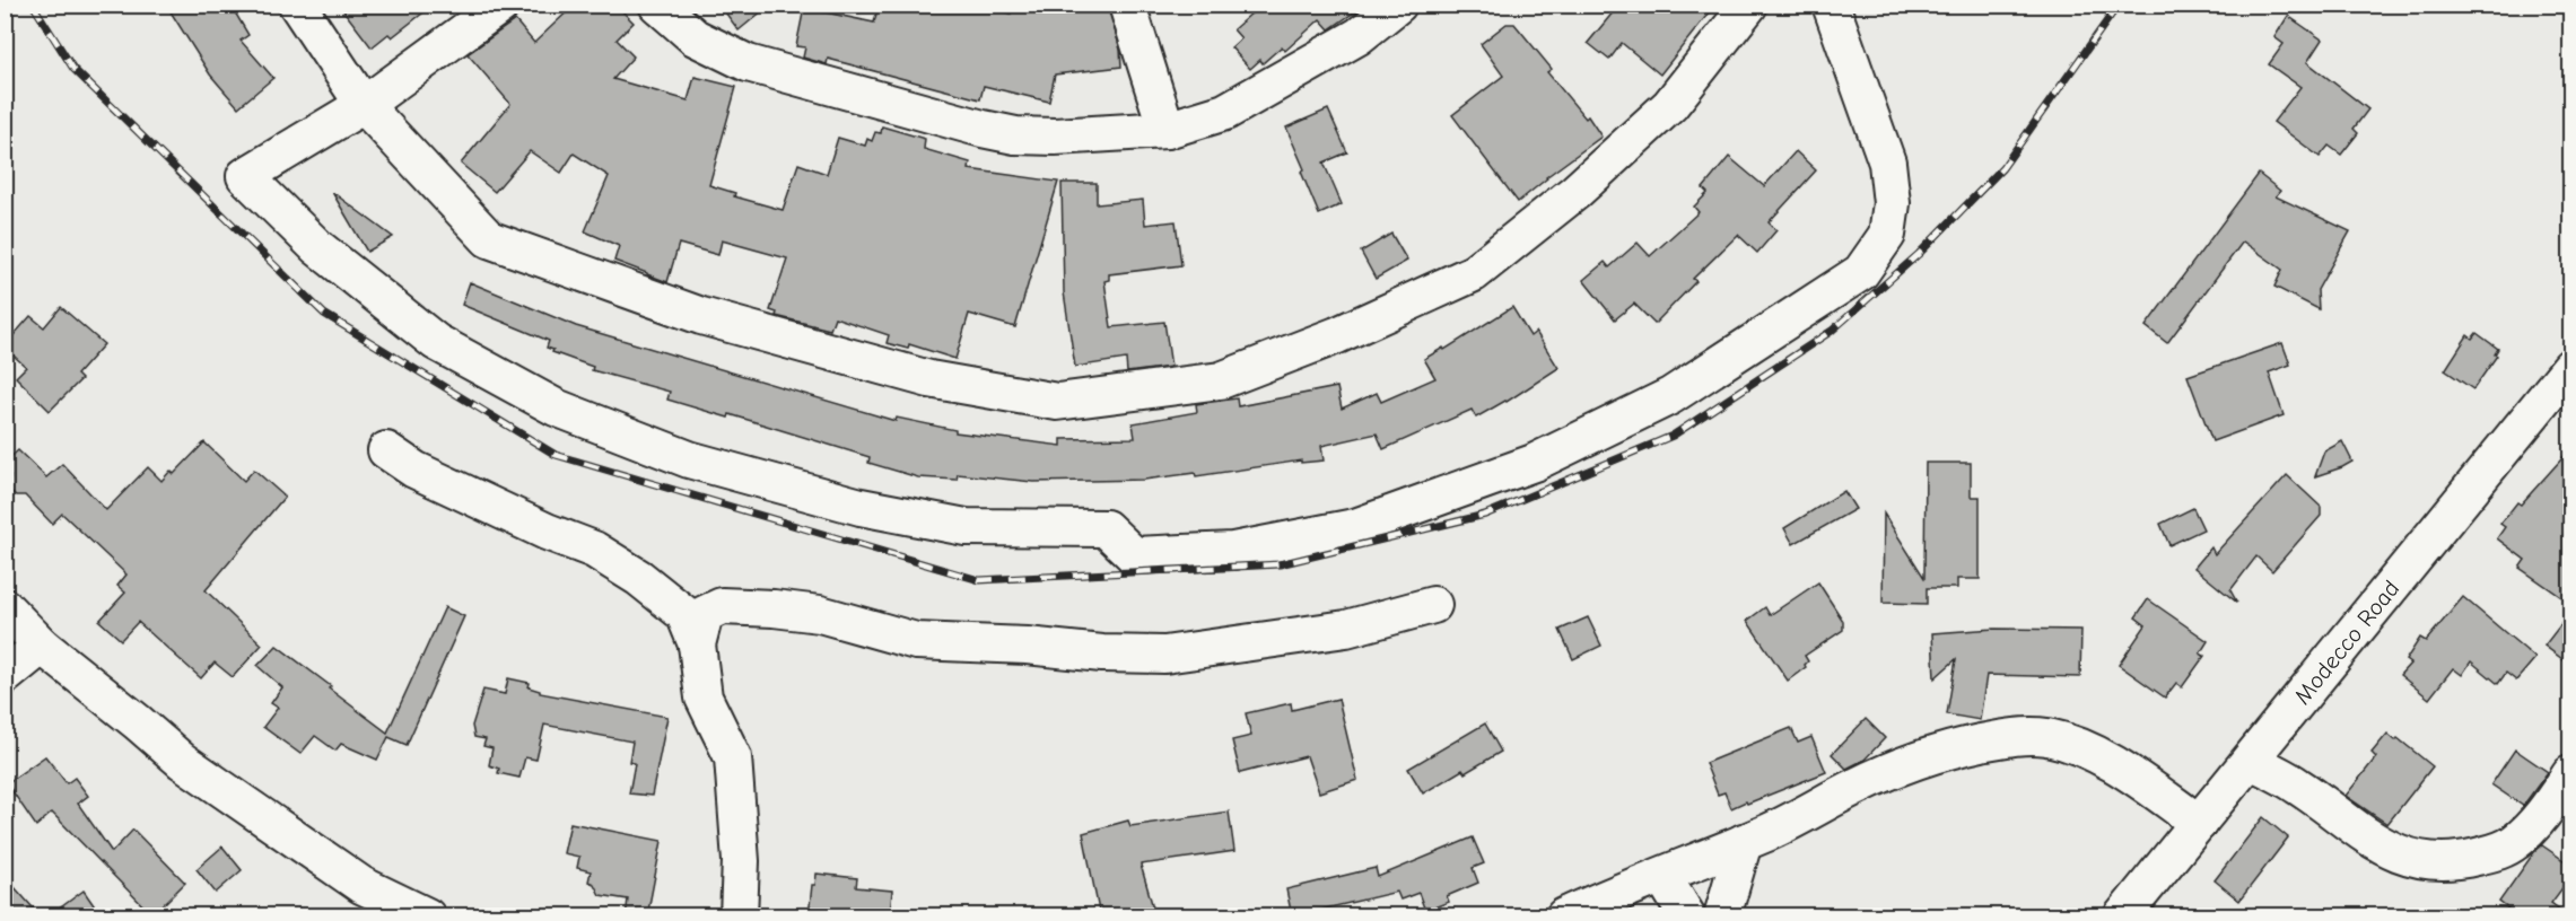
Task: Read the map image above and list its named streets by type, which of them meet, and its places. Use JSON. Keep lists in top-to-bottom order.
{
  "streets": {
    "street": ["Modecco Road"]
  }
}
